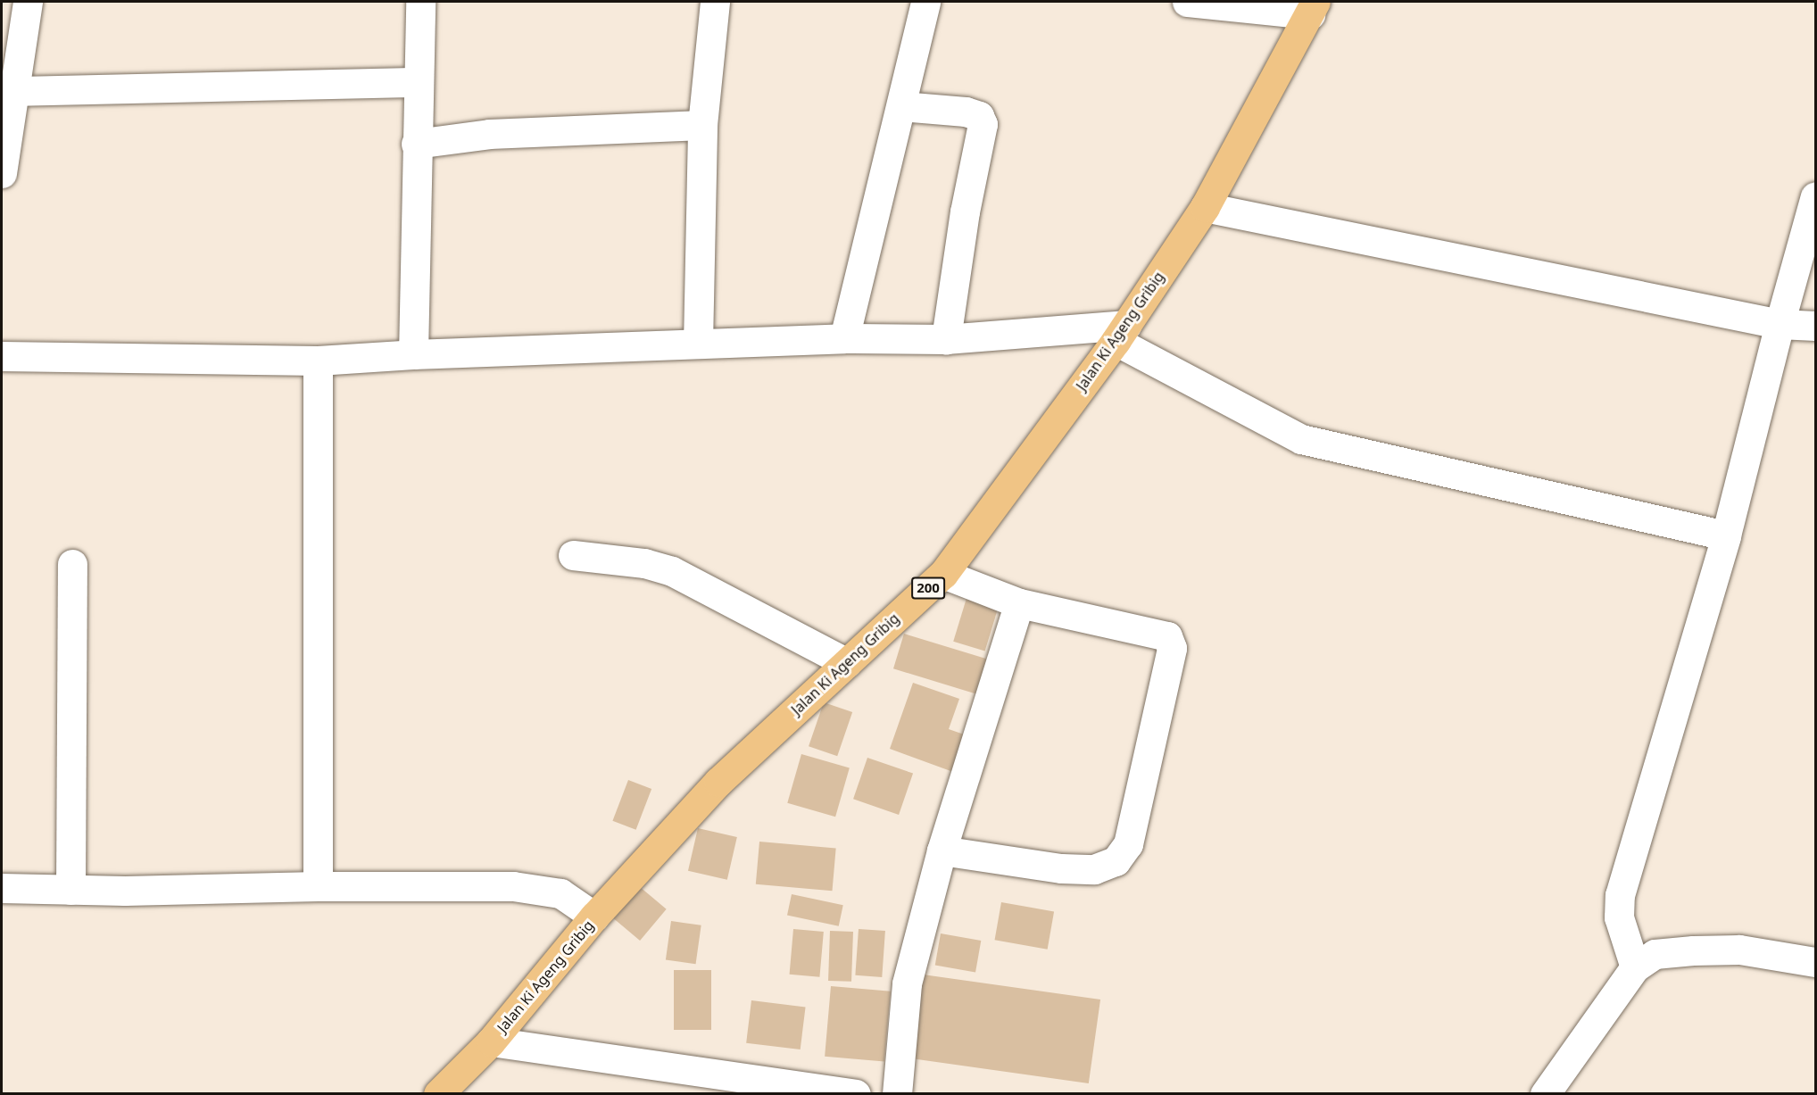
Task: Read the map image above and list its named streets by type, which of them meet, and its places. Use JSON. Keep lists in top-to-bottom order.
{
  "streets": {
    "main road": ["Jalan Ki Ageng Gribig", "200"]
  }
}
